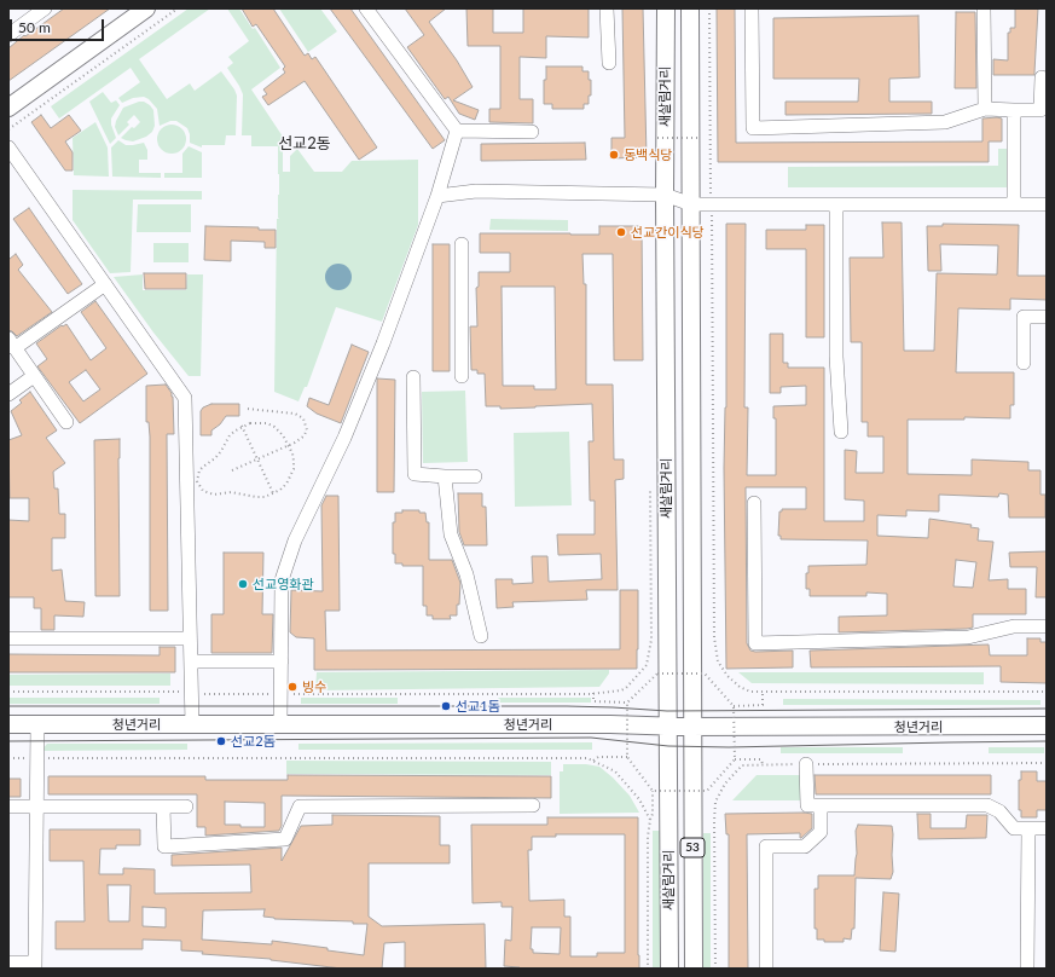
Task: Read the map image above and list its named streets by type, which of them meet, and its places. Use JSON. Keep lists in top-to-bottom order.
{
  "streets": {
    "main road": ["새살림거리", "청년거리", "53"]
  },
  "crossings": [
    ["새살림거리", "청년거리"]
  ],
  "districts": ["선교2동"],
  "places": [
    "동백식당",
    "선교간이식당",
    "선교영화관",
    "빙수",
    "선교1돔",
    "선교2돔"
  ],
  "scale_bar": "50 m"
}
